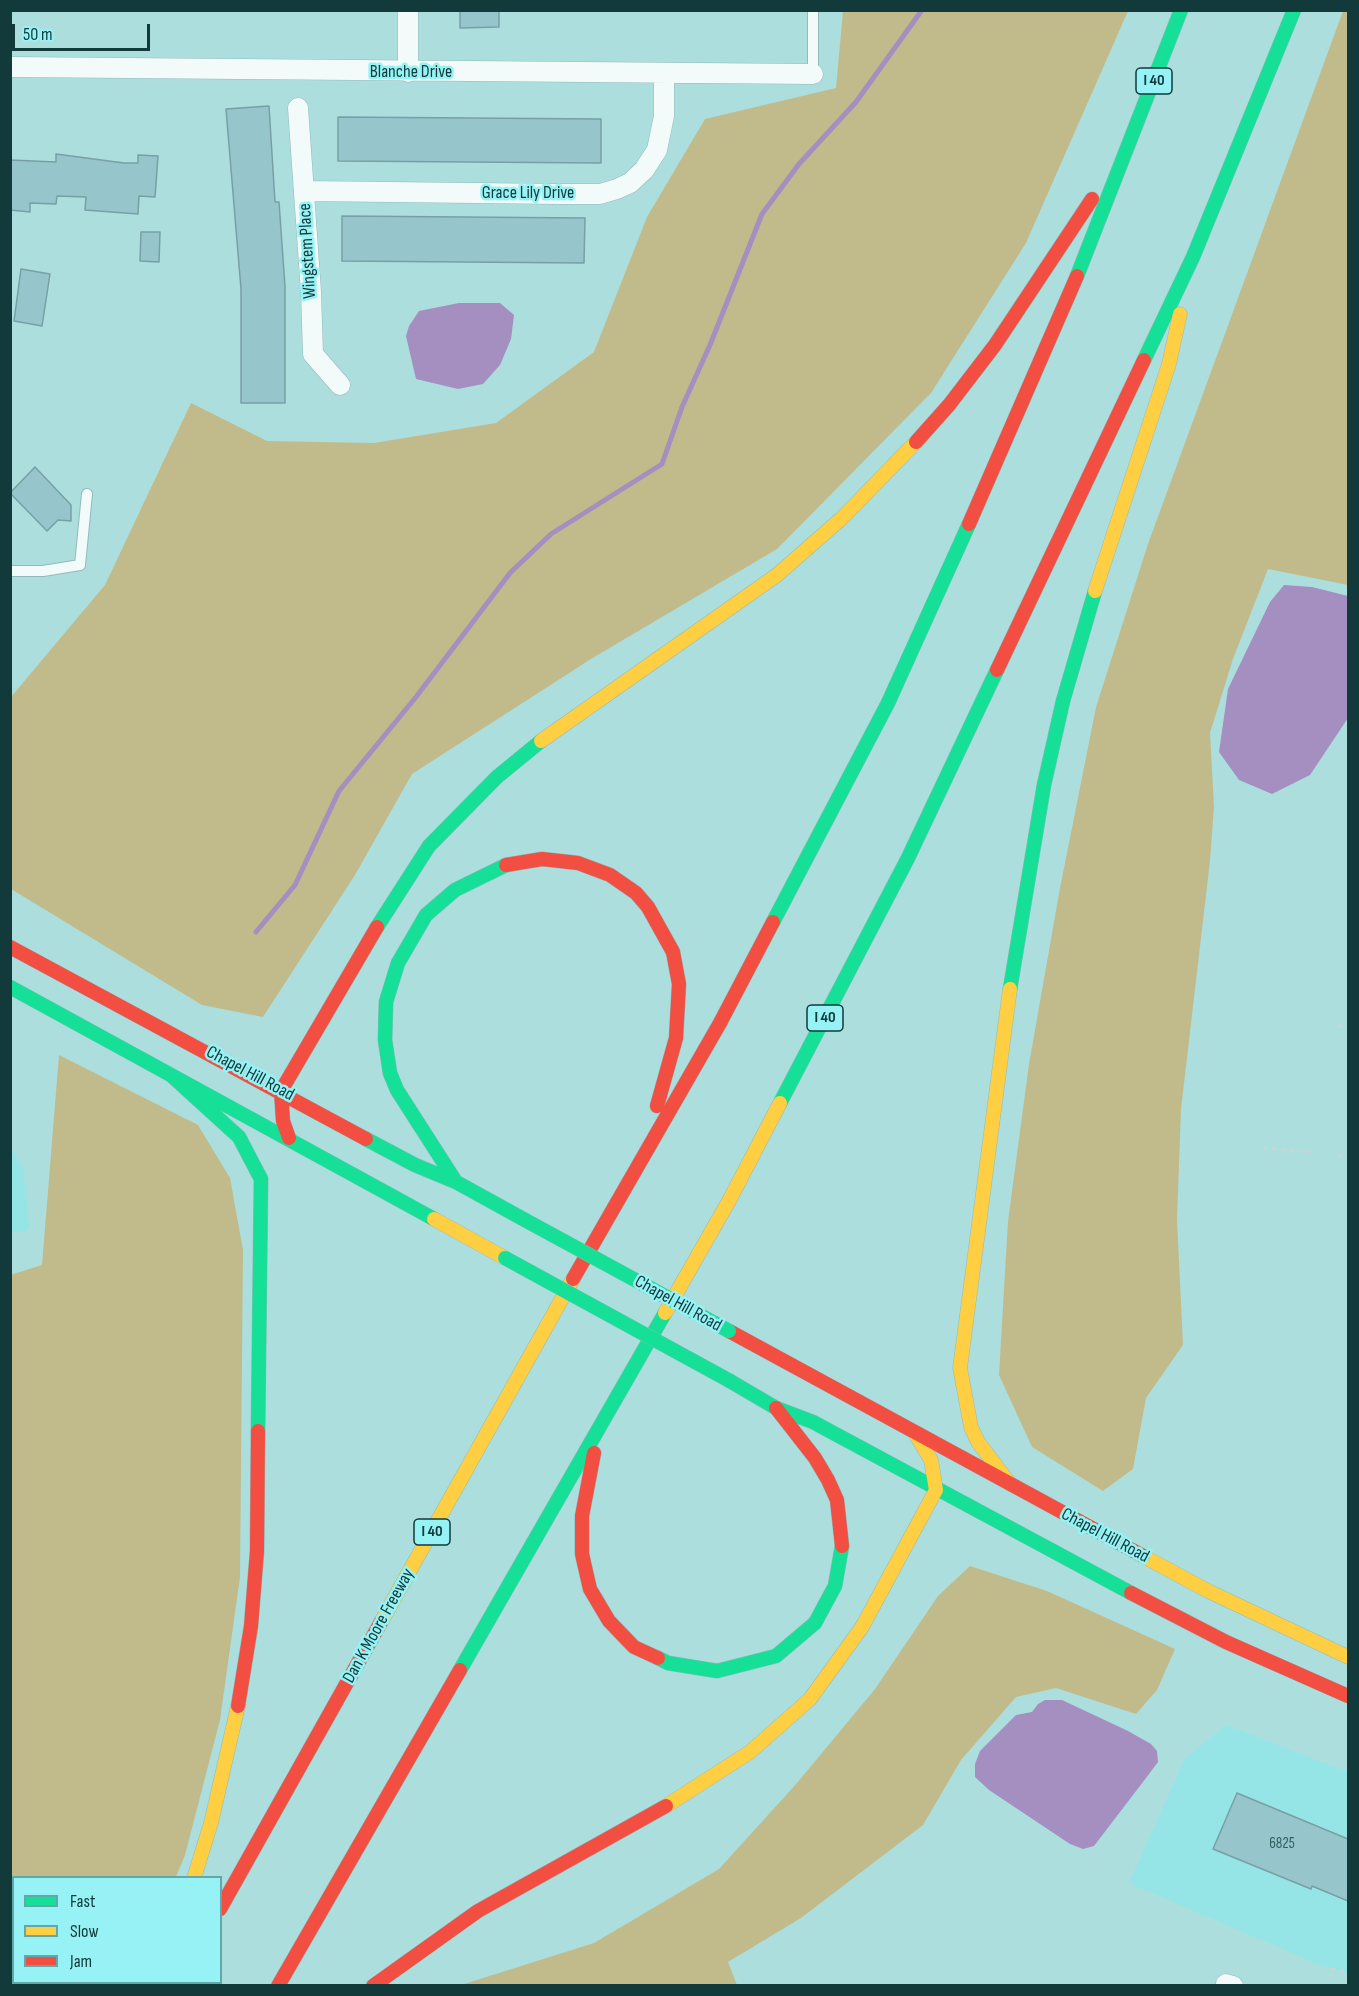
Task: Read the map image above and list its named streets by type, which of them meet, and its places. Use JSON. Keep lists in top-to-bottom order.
{
  "streets": {
    "main road": ["I 40", "Chapel Hill Road", "Dan K Moore Freeway"],
    "street": ["Blanche Drive", "Grace Lily Drive", "Wingstem Place"]
  },
  "crossings": [
    ["Blanche Drive", "Grace Lily Drive"],
    ["I 40", "Dan K Moore Freeway"],
    ["Grace Lily Drive", "Wingstem Place"]
  ],
  "house_numbers": ["6825"],
  "legend": ["Fast", "Slow", "Jam"],
  "scale_bar": "50 m"
}
